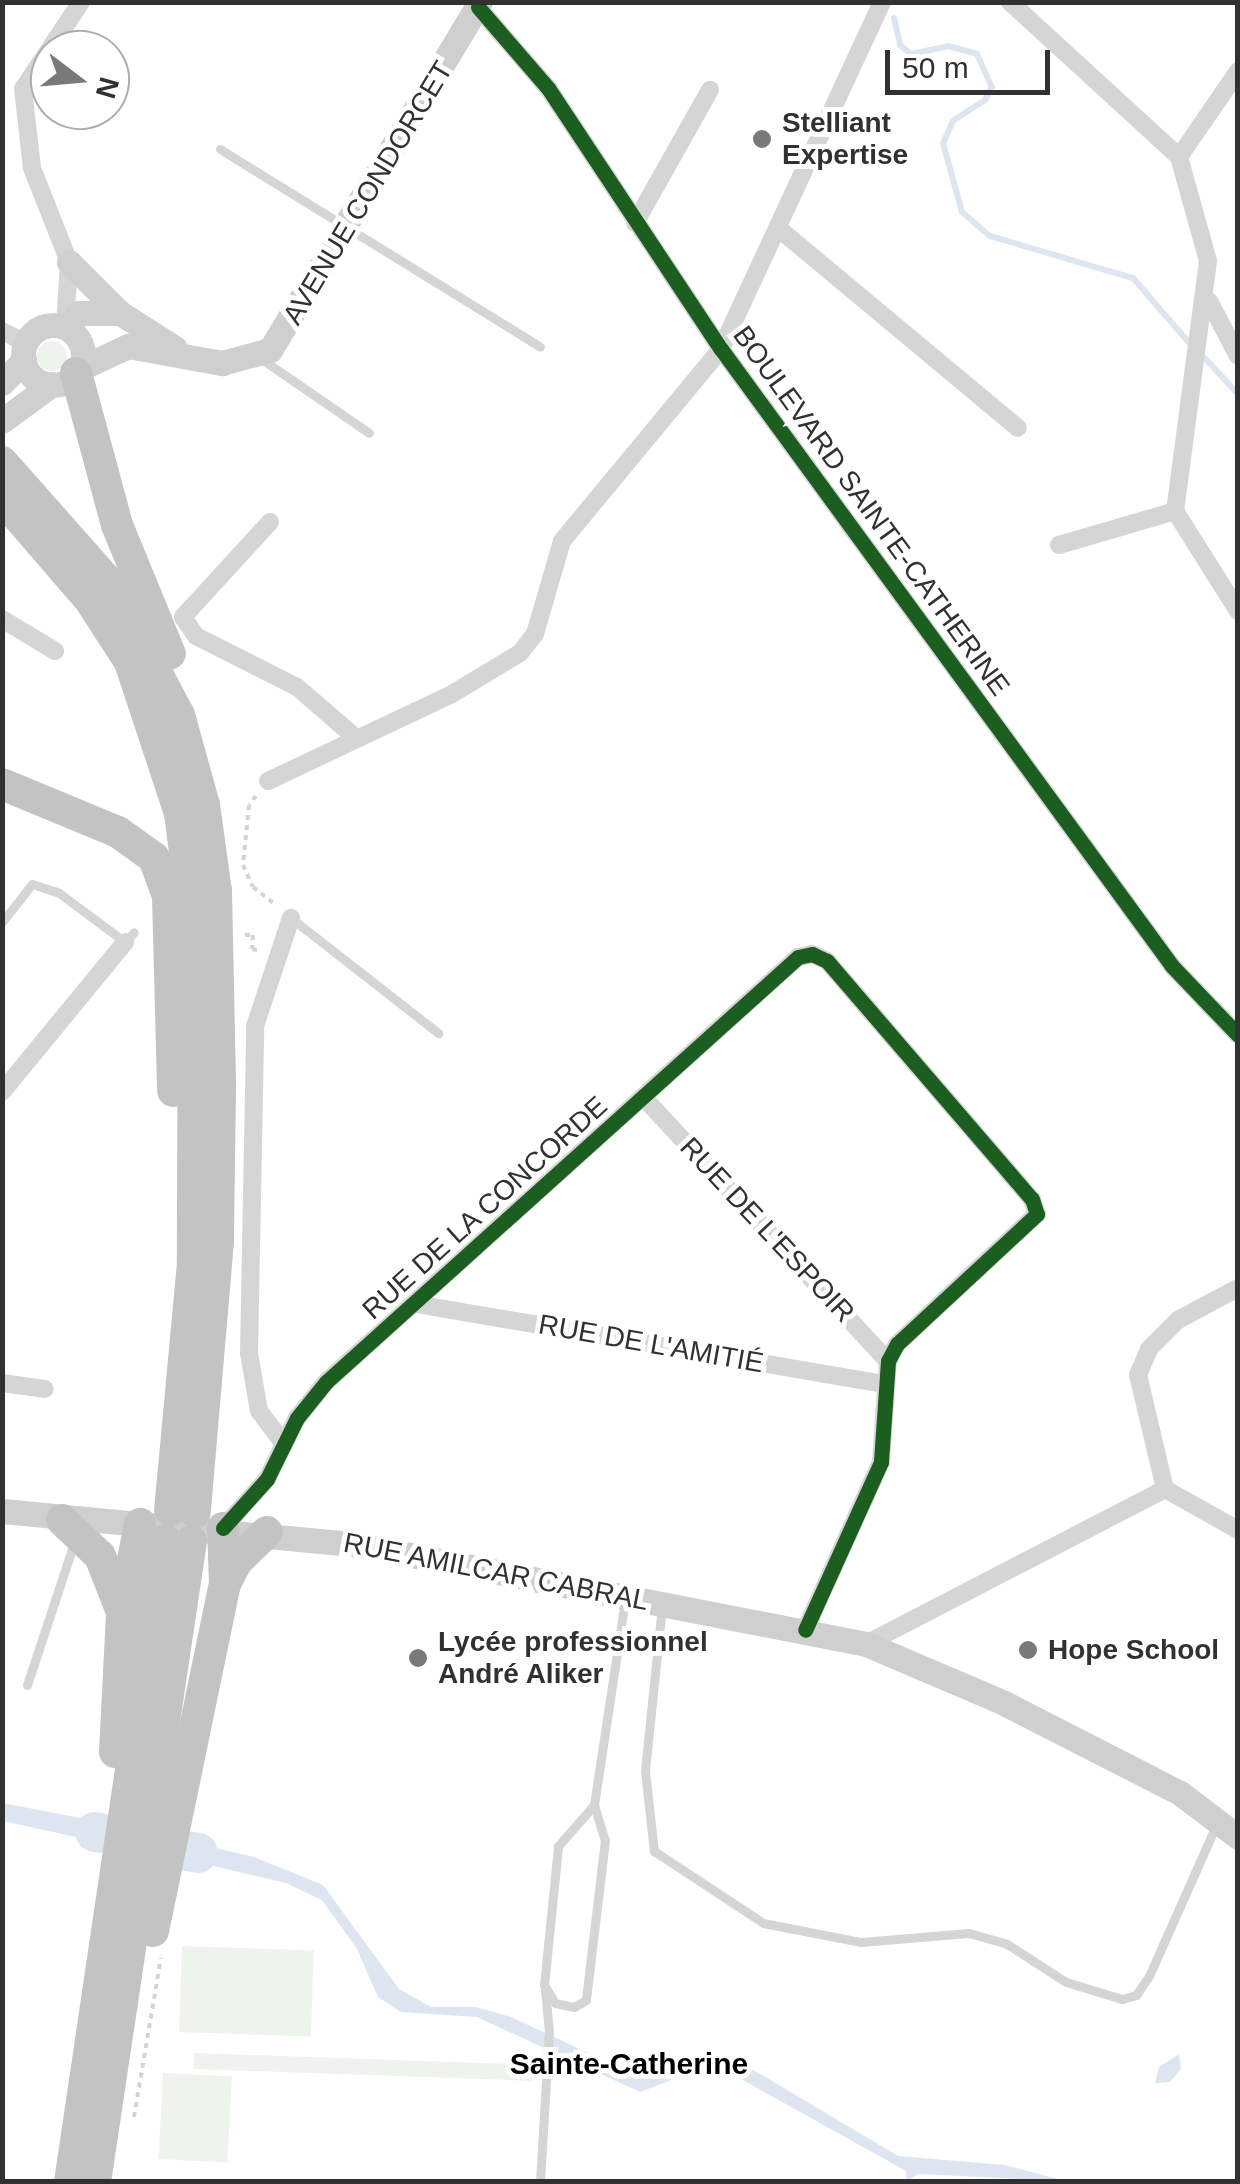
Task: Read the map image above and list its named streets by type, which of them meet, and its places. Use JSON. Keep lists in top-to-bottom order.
{
  "streets": {
    "street": [
      "AVENUE CONDORCET",
      "BOULEVARD SAINTE-CATHERINE",
      "RUE DE LA CONCORDE",
      "RUE DE L'ESPOIR",
      "RUE DE L'AMITIÉ",
      "RUE AMILCAR CABRAL"
    ]
  },
  "crossings": [
    ["AVENUE CONDORCET", "BOULEVARD SAINTE-CATHERINE"],
    ["RUE DE LA CONCORDE", "RUE DE L'ESPOIR"],
    ["RUE DE LA CONCORDE", "RUE DE L'AMITIÉ"],
    ["RUE DE LA CONCORDE", "RUE AMILCAR CABRAL"]
  ],
  "districts": ["Sainte-Catherine"],
  "places": ["Stelliant Expertise", "Hope School", "Lycée professionnel André Aliker"],
  "scale_bar": "50 m",
  "north": "right"
}
